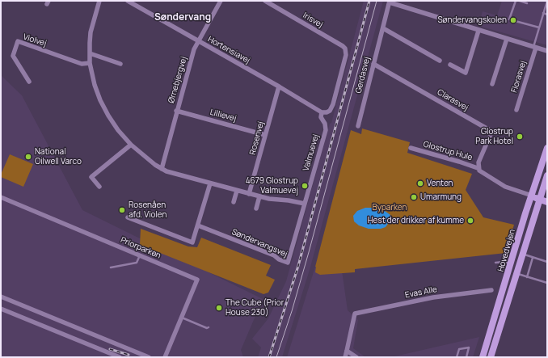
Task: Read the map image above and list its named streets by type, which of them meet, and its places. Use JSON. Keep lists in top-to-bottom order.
{
  "streets": {
    "main road": ["Hovedvejen"],
    "street": [
      "Irisvej",
      "Violvej",
      "Hortensiavej",
      "Gerdasvej",
      "Florasvej",
      "Ørnebjergvej",
      "Clarasvej",
      "Lillievej",
      "Rosenvej",
      "Glostrup Hule",
      "Valmuevej",
      "Søndervangsvej",
      "Priorparken",
      "Evas Alle"
    ]
  },
  "crossings": [
    ["Irisvej", "Hortensiavej"],
    ["Irisvej", "Valmuevej"],
    ["Hortensiavej", "Ørnebjergvej"],
    ["Hortensiavej", "Rosenvej"],
    ["Hortensiavej", "Valmuevej"],
    ["Gerdasvej", "Clarasvej"],
    ["Ørnebjergvej", "Lillievej"],
    ["Clarasvej", "Glostrup Hule"],
    ["Lillievej", "Rosenvej"],
    ["Glostrup Hule", "Hovedvejen"],
    ["Valmuevej", "Søndervangsvej"]
  ],
  "districts": ["Søndervang"],
  "parks": ["Byparken"],
  "places": [
    "Søndervangskolen",
    "Glostrup Park Hotel",
    "National Oilwell Varco",
    "Venten",
    "4679 Glostrup Valmuevej",
    "Umarmung",
    "Rosenåen afd. Violen",
    "Hest der drikker af kumme",
    "The Cube (Prior House 230)"
  ]
}
